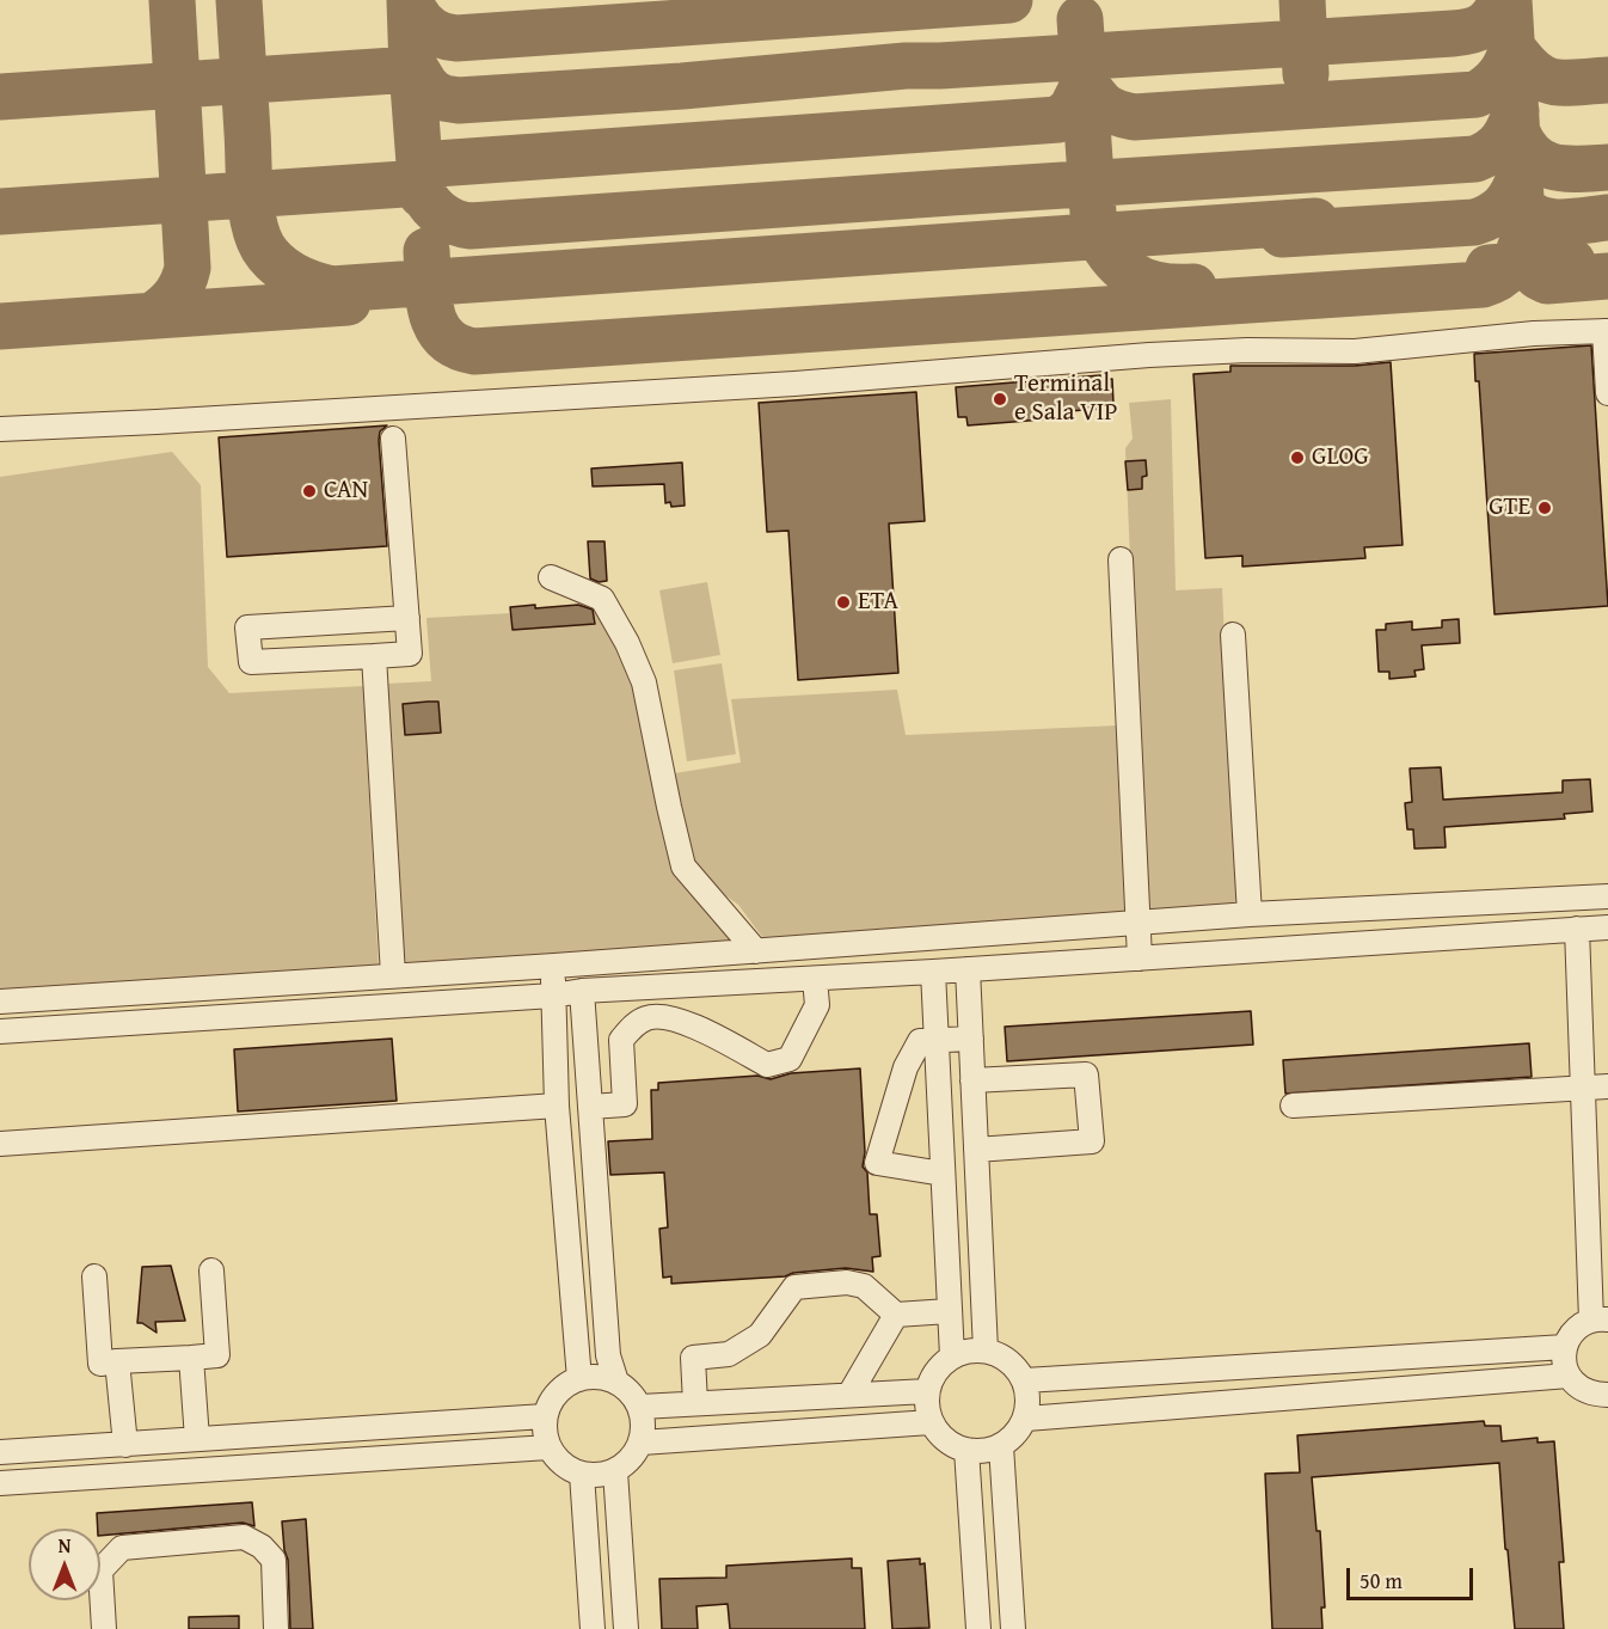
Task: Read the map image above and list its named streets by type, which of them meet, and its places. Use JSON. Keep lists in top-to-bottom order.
{
  "places": [
    "Terminal e Sala VIP",
    "GLOG",
    "CAN",
    "GTE",
    "ETA"
  ],
  "scale_bar": "50 m",
  "north": "top"
}
